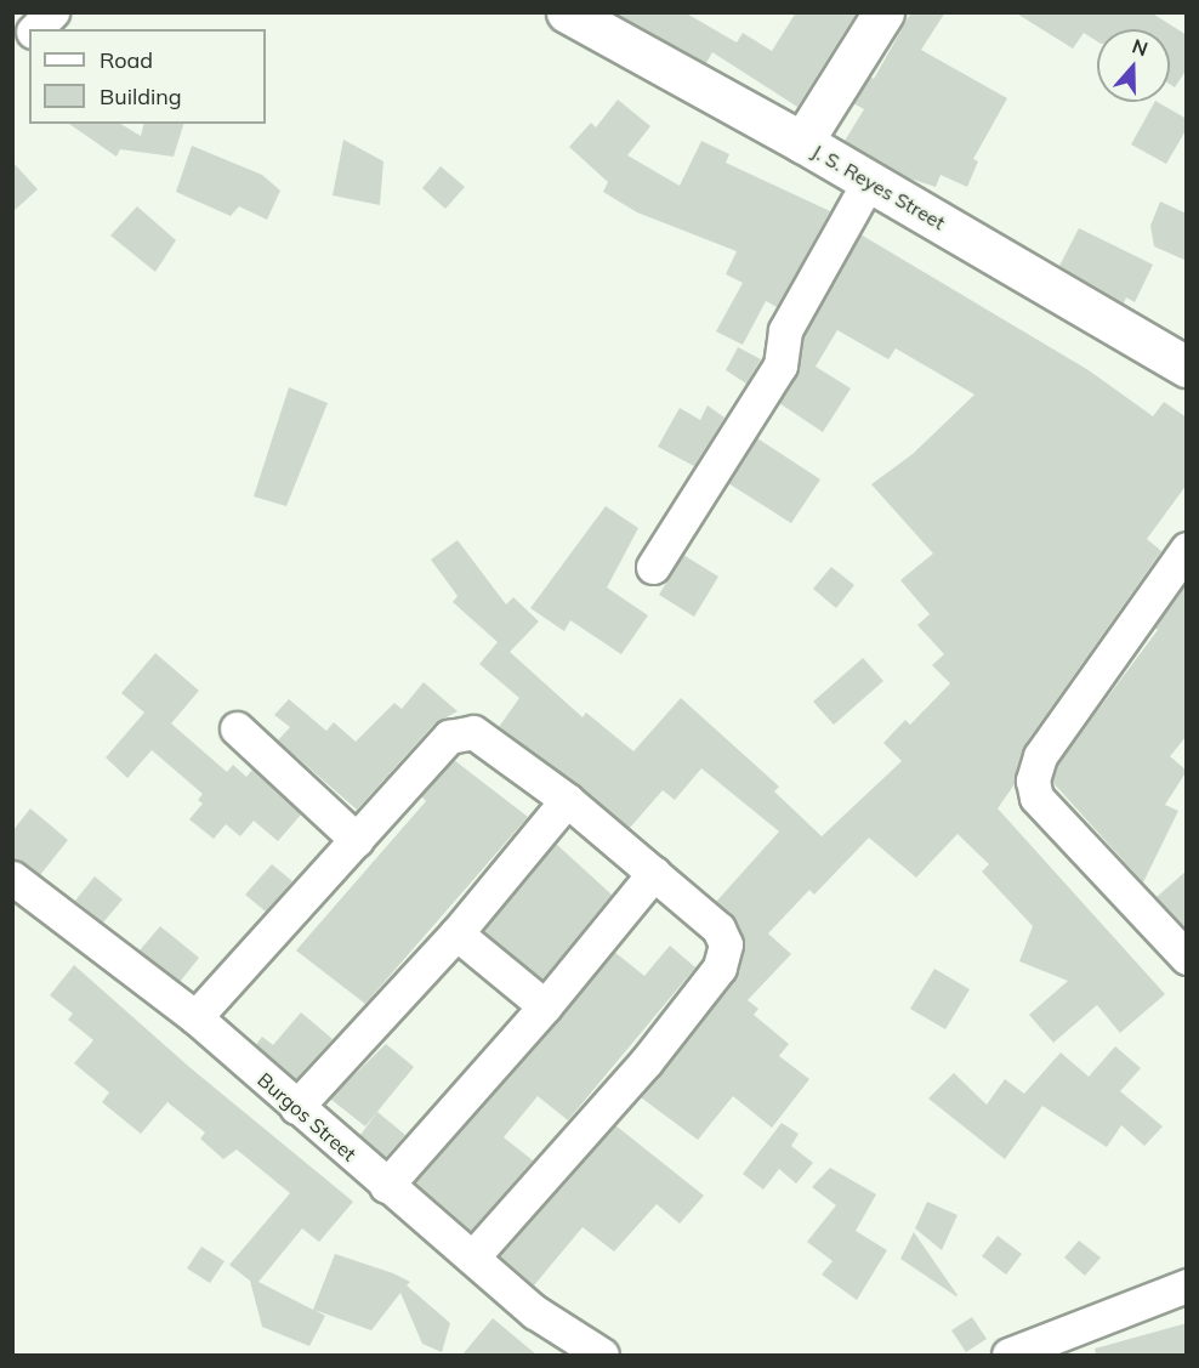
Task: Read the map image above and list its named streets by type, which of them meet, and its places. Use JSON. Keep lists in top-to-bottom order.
{
  "streets": {
    "street": ["J. S. Reyes Street", "Burgos Street"]
  },
  "legend": ["Road", "Building"],
  "north": "top"
}
